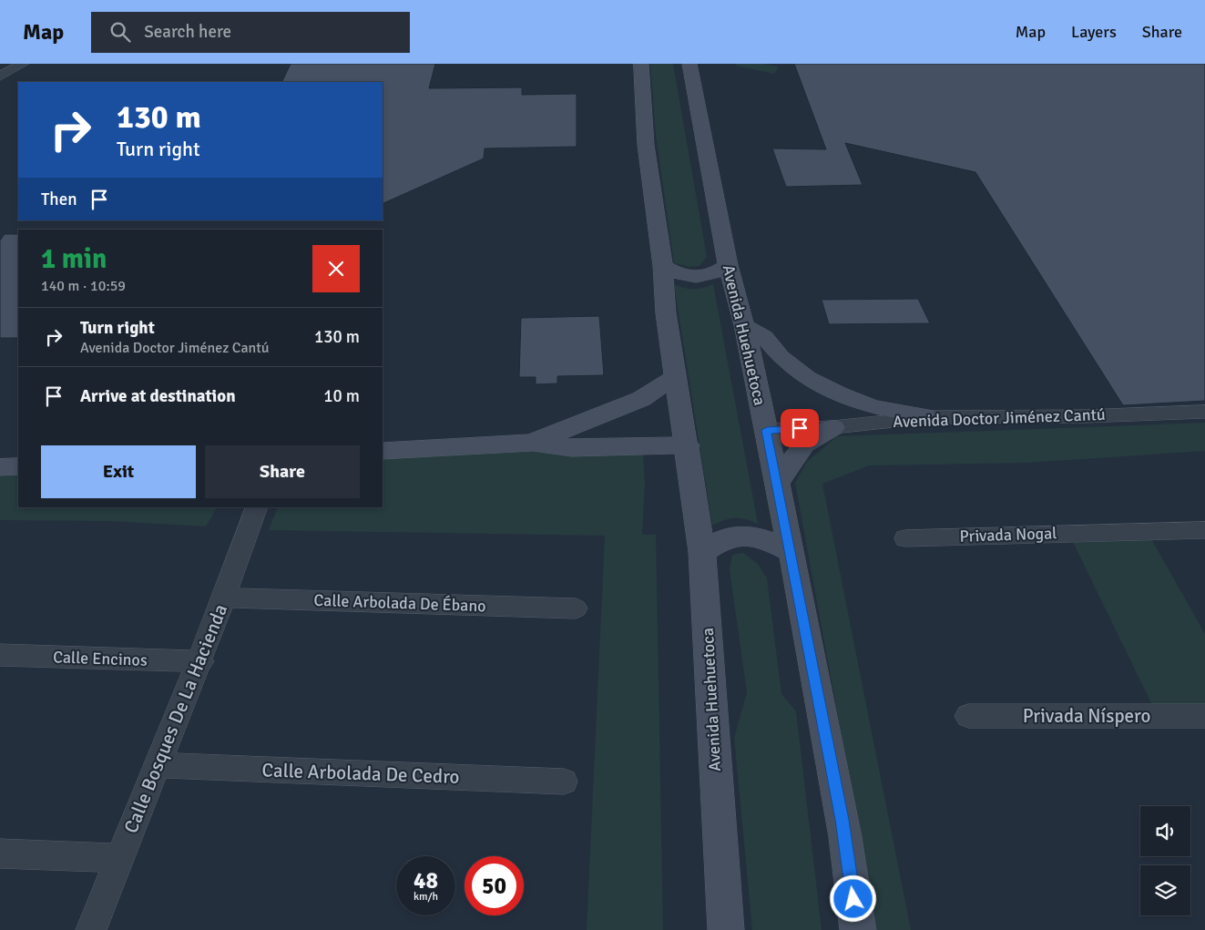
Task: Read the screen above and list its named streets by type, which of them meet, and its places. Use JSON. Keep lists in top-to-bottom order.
{
  "streets": {
    "main road": ["Avenida Huehuetoca"],
    "street": [
      "Avenida Doctor Jiménez Cantú",
      "Privada Nogal",
      "Calle Arbolada De Ébano",
      "Calle Encinos",
      "Privada Níspero",
      "Calle Bosques De La Hacienda",
      "Calle Arbolada De Cedro"
    ]
  },
  "crossings": [
    ["Avenida Huehuetoca", "Avenida Doctor Jiménez Cantú"],
    ["Calle Arbolada De Ébano", "Calle Bosques De La Hacienda"],
    ["Calle Encinos", "Calle Bosques De La Hacienda"],
    ["Calle Bosques De La Hacienda", "Calle Arbolada De Cedro"]
  ],
  "page": {
    "header": "Map",
    "search": "Search here",
    "nav": ["Map", "Layers", "Share"],
    "turn": ["130 m", "Turn right"],
    "then": "Then",
    "heading": ["1 min", "140 m · 10:59"],
    "list": [
      {
        "name": "Turn right",
        "note": "Avenida Doctor Jiménez Cantú",
        "value": "130 m"
      },
      {
        "name": "Arrive at destination",
        "value": "10 m"
      }
    ],
    "buttons": ["Exit", "Share"],
    "speed": "48 km/h",
    "limit": "50"
  }
}
